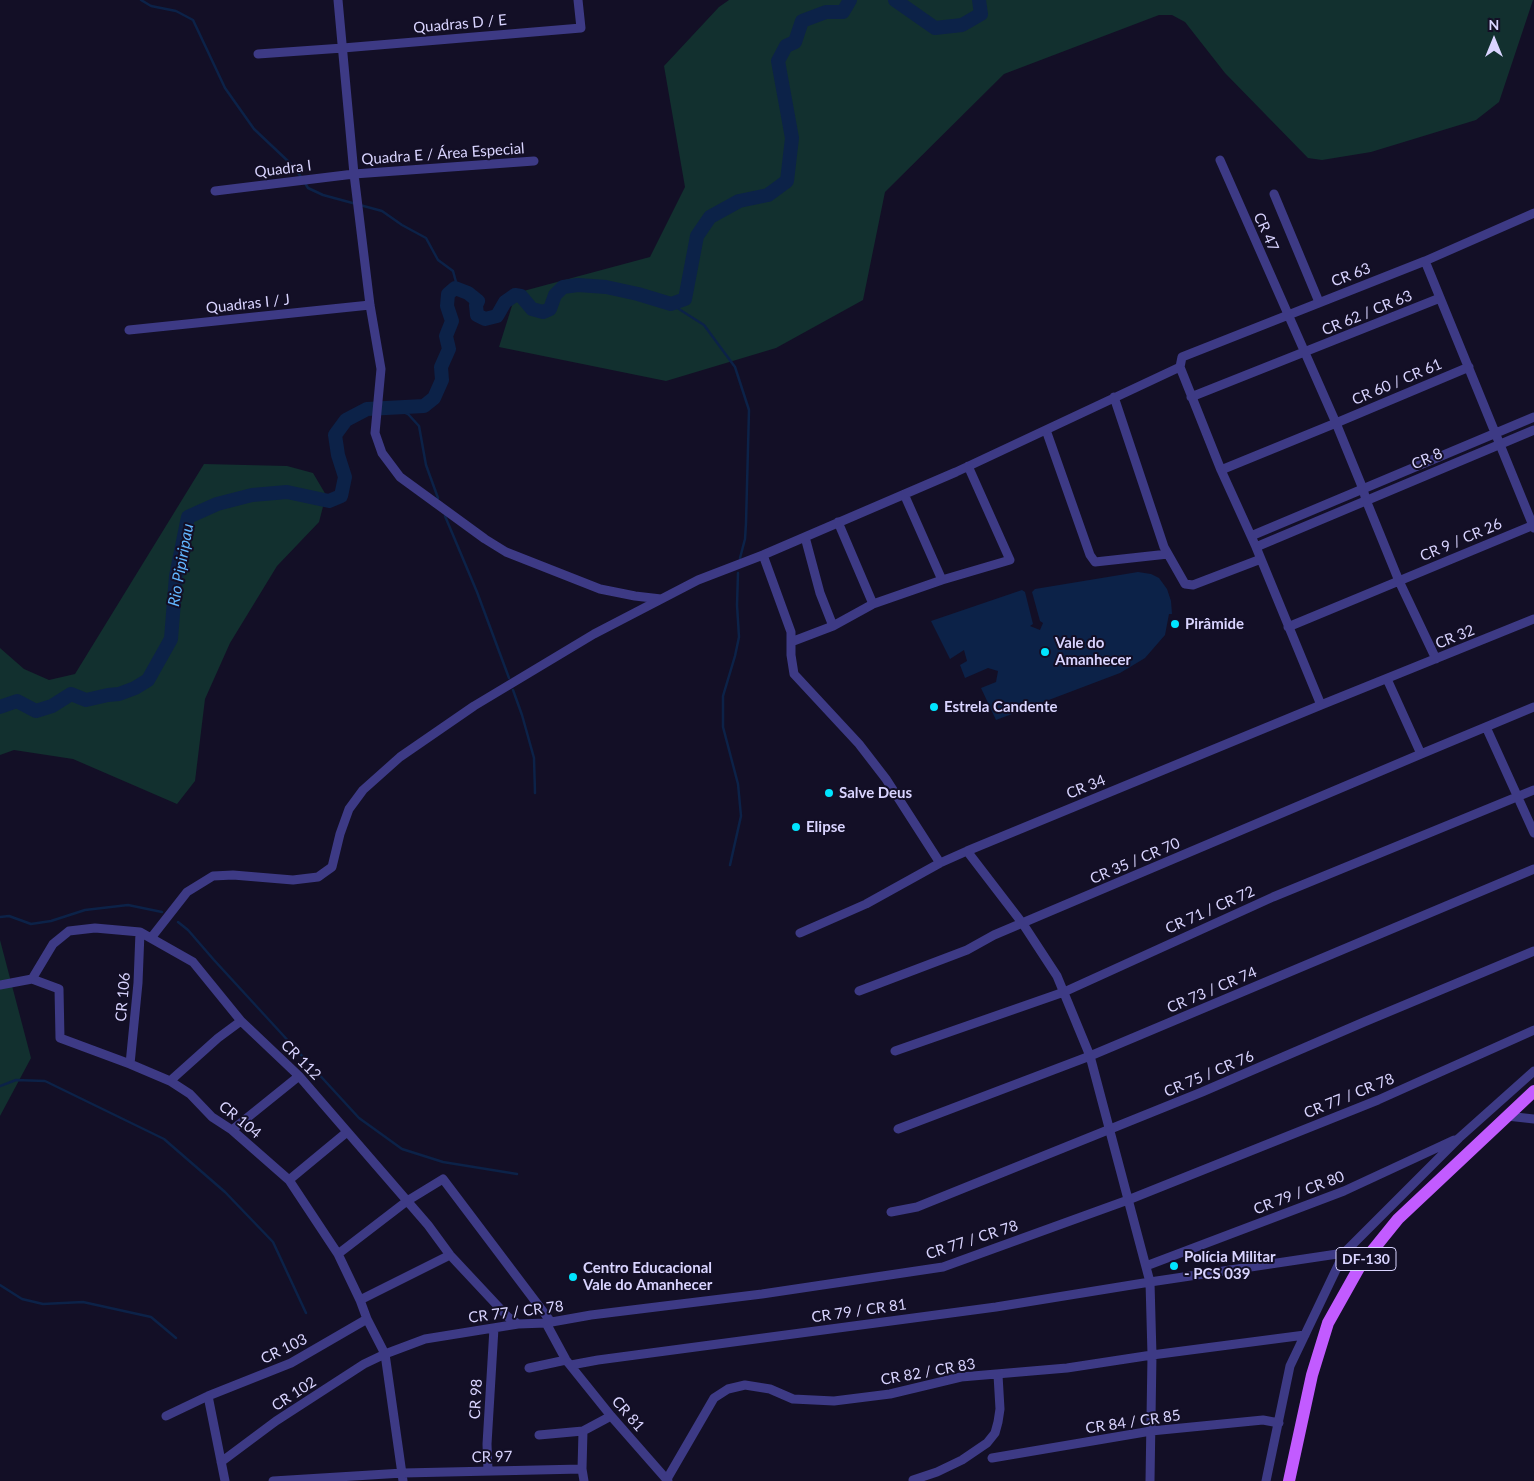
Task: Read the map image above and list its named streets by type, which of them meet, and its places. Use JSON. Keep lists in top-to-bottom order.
{
  "streets": {
    "main road": ["DF-130"],
    "street": [
      "Quadras D / E",
      "Quadra E / Área Especial",
      "Quadra I",
      "CR 47",
      "CR 63",
      "Quadras I / J",
      "CR 62 / CR 63",
      "CR 60 / CR 61",
      "CR 8",
      "CR 9 / CR 26",
      "CR 32",
      "CR 34",
      "CR 35 / CR 70",
      "CR 71 / CR 72",
      "CR 73 / CR 74",
      "CR 106",
      "CR 112",
      "CR 75 / CR 76",
      "CR 77 / CR 78",
      "CR 104",
      "CR 79 / CR 80",
      "CR 79 / CR 81",
      "CR 103",
      "CR 82 / CR 83",
      "CR 102",
      "CR 98",
      "CR 81",
      "CR 84 / CR 85",
      "CR 97"
    ]
  },
  "crossings": [
    ["Quadra E / Área Especial", "Quadra I"],
    ["CR 47", "CR 63"],
    ["CR 47", "CR 62 / CR 63"],
    ["CR 47", "CR 60 / CR 61"],
    ["CR 47", "CR 8"],
    ["CR 47", "CR 9 / CR 26"],
    ["CR 47", "CR 32"],
    ["CR 32", "CR 34"],
    ["CR 106", "CR 112"],
    ["CR 106", "CR 104"],
    ["CR 112", "CR 77 / CR 78"],
    ["CR 112", "CR 104"],
    ["CR 112", "CR 81"],
    ["CR 77 / CR 78", "CR 104"],
    ["CR 77 / CR 78", "CR 102"],
    ["CR 77 / CR 78", "CR 98"],
    ["CR 77 / CR 78", "CR 81"],
    ["CR 104", "CR 103"],
    ["CR 104", "CR 102"],
    ["CR 104", "CR 97"],
    ["CR 79 / CR 81", "CR 81"],
    ["CR 82 / CR 83", "CR 81"],
    ["CR 98", "CR 97"]
  ],
  "water": ["Rio Pipiripau"],
  "places": [
    "Pirâmide",
    "Vale do Amanhecer",
    "Estrela Candente",
    "Salve Deus",
    "Elipse",
    "Polícia Militar - PCS 039",
    "Centro Educacional Vale do Amanhecer"
  ],
  "north": "top"
}
